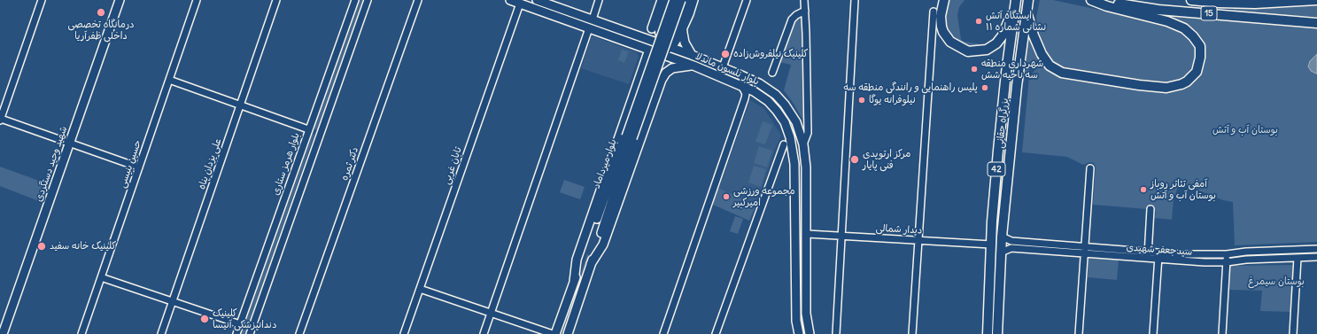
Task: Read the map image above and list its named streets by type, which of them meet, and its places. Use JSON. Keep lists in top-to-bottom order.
{
  "streets": {
    "highway": ["15", "بزرگراه حقانی", "42"],
    "main road": ["بلوار نلسون ماندلا", "شهید وحید دستگردی", "بلوار میرداماد"],
    "street": [
      "حسین بنیسی",
      "علی یزدان پناه",
      "بلوار هرمز ستاری",
      "دکتر ثمره",
      "تابان غربی",
      "دیدار شمالی",
      "سیدجعفر شهیدی"
    ]
  },
  "crossings": [
    ["بلوار نلسون ماندلا", "تابان غربی"],
    ["بلوار نلسون ماندلا", "دیدار شمالی"],
    ["بزرگراه حقانی", "دیدار شمالی"],
    ["بزرگراه حقانی", "سیدجعفر شهیدی"]
  ],
  "parks": ["بوستان آب و آتش", "بوستان سیمرغ"],
  "places": [
    "درمانگاه تخصصی داخلی ظفرآریا",
    "ایستگاه آتش نشانی شماره ۱۱",
    "کلینیک نیلفروش‌زاده",
    "شهرداری منطقه سه ناحیه شش",
    "پلیس راهنمایی و رانندگی منطقه سه",
    "نیلوفرانه یوگا",
    "مرکز ارتوپدی فنی پایار",
    "آمفی تئاتر روباز بوستان آب و آتش",
    "مجموعه ورزشی امیرکبیر",
    "کلینیک خانه سفید",
    "کلینیک دندانپزشکی آنیسا"
  ]
}
